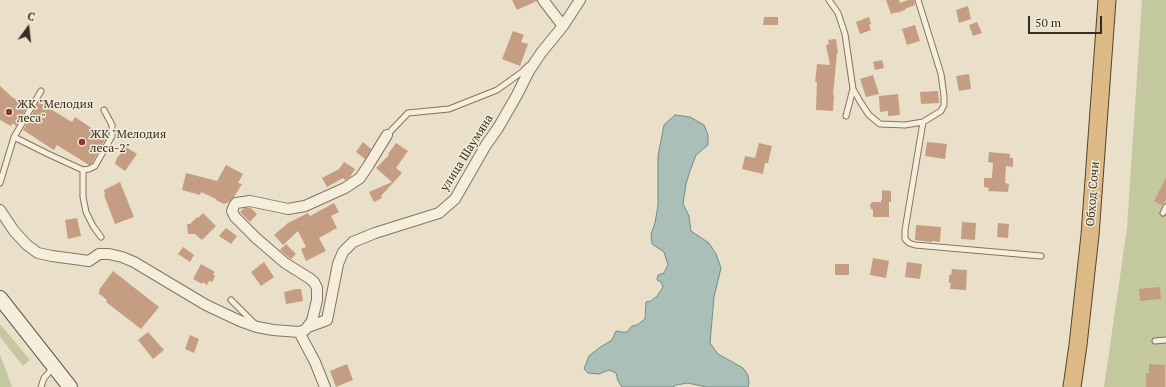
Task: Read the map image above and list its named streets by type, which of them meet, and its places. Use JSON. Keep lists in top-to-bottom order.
{
  "streets": {
    "highway": ["Обход Сочи"],
    "street": ["улица Шаумяна"]
  },
  "places": ["ЖК \"Мелодия леса\"", "ЖК \"Мелодия леса-2\""],
  "scale_bar": "50 m",
  "north": "top"
}
